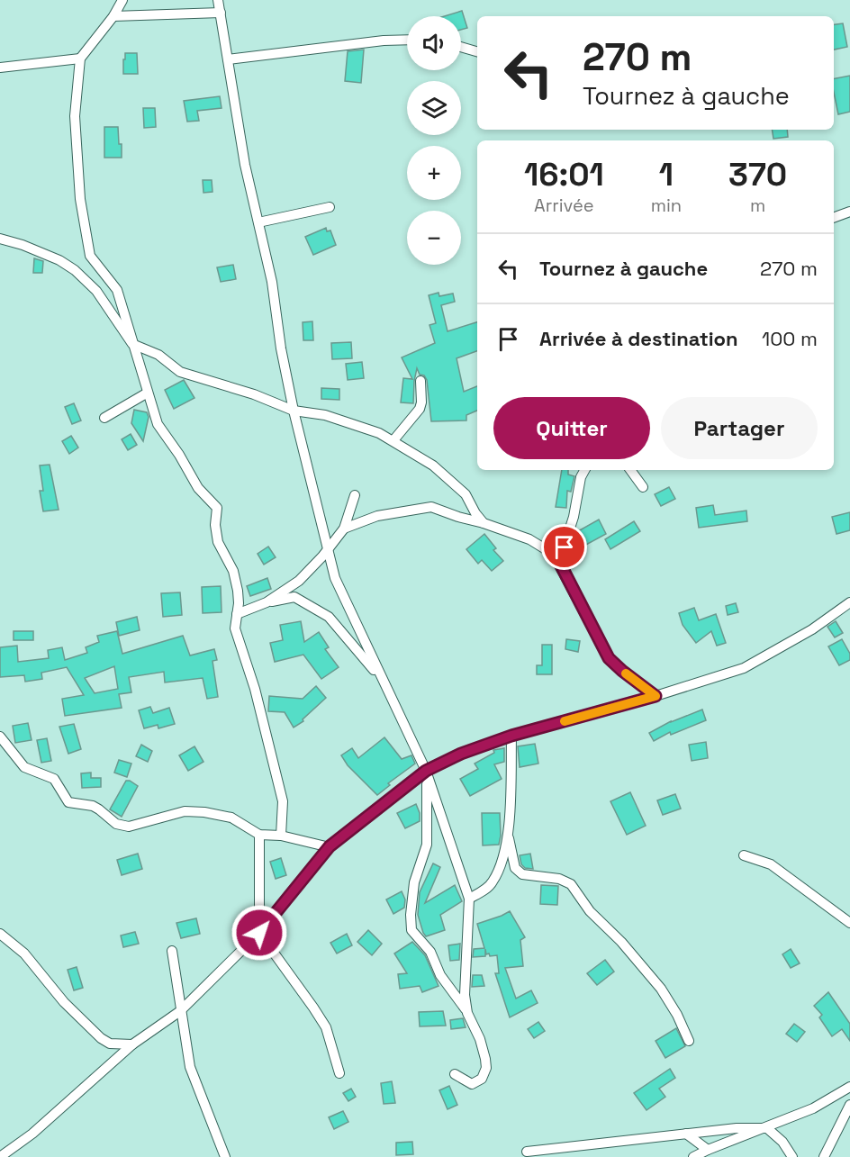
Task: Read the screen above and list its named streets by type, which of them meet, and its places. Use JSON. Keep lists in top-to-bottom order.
{
  "page": {
    "map_buttons": ["+", "−"],
    "turn": ["270 m", "Tournez à gauche"],
    "eta": [
      "16:01",
      "Arrivée",
      "1",
      "min",
      "370",
      "m"
    ],
    "list": [
      {
        "name": "Tournez à gauche",
        "value": "270 m"
      },
      {
        "name": "Arrivée à destination",
        "value": "100 m"
      }
    ],
    "buttons": ["Quitter", "Partager"]
  }
}
